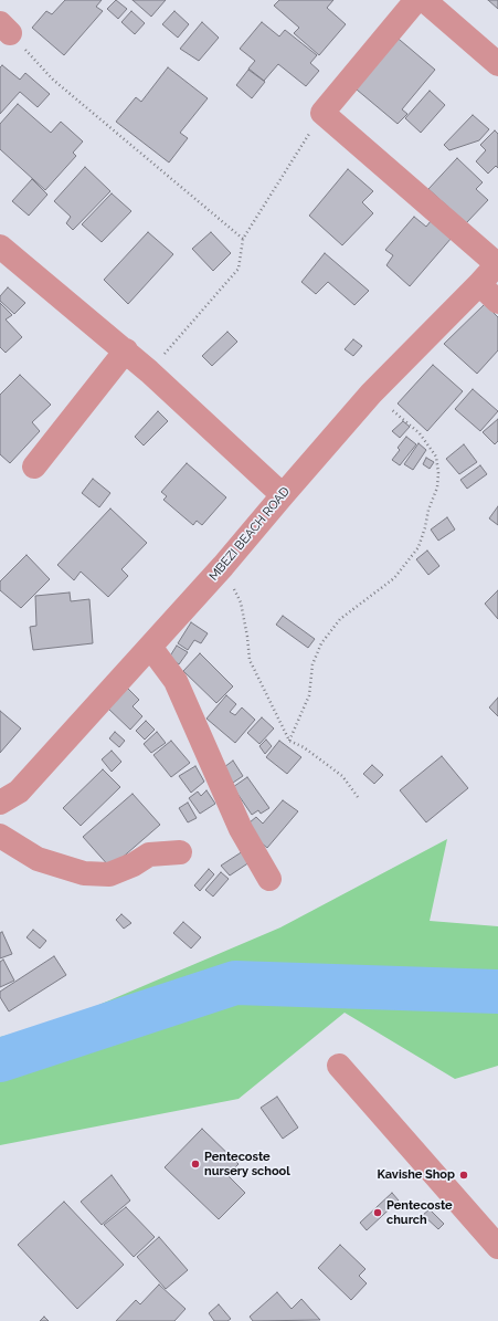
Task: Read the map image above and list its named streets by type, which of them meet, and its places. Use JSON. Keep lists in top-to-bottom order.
{
  "streets": {
    "street": ["MBEZI BEACH ROAD"]
  },
  "places": ["Pentecoste nursery school", "Kavishe Shop", "Pentecoste church"]
}
